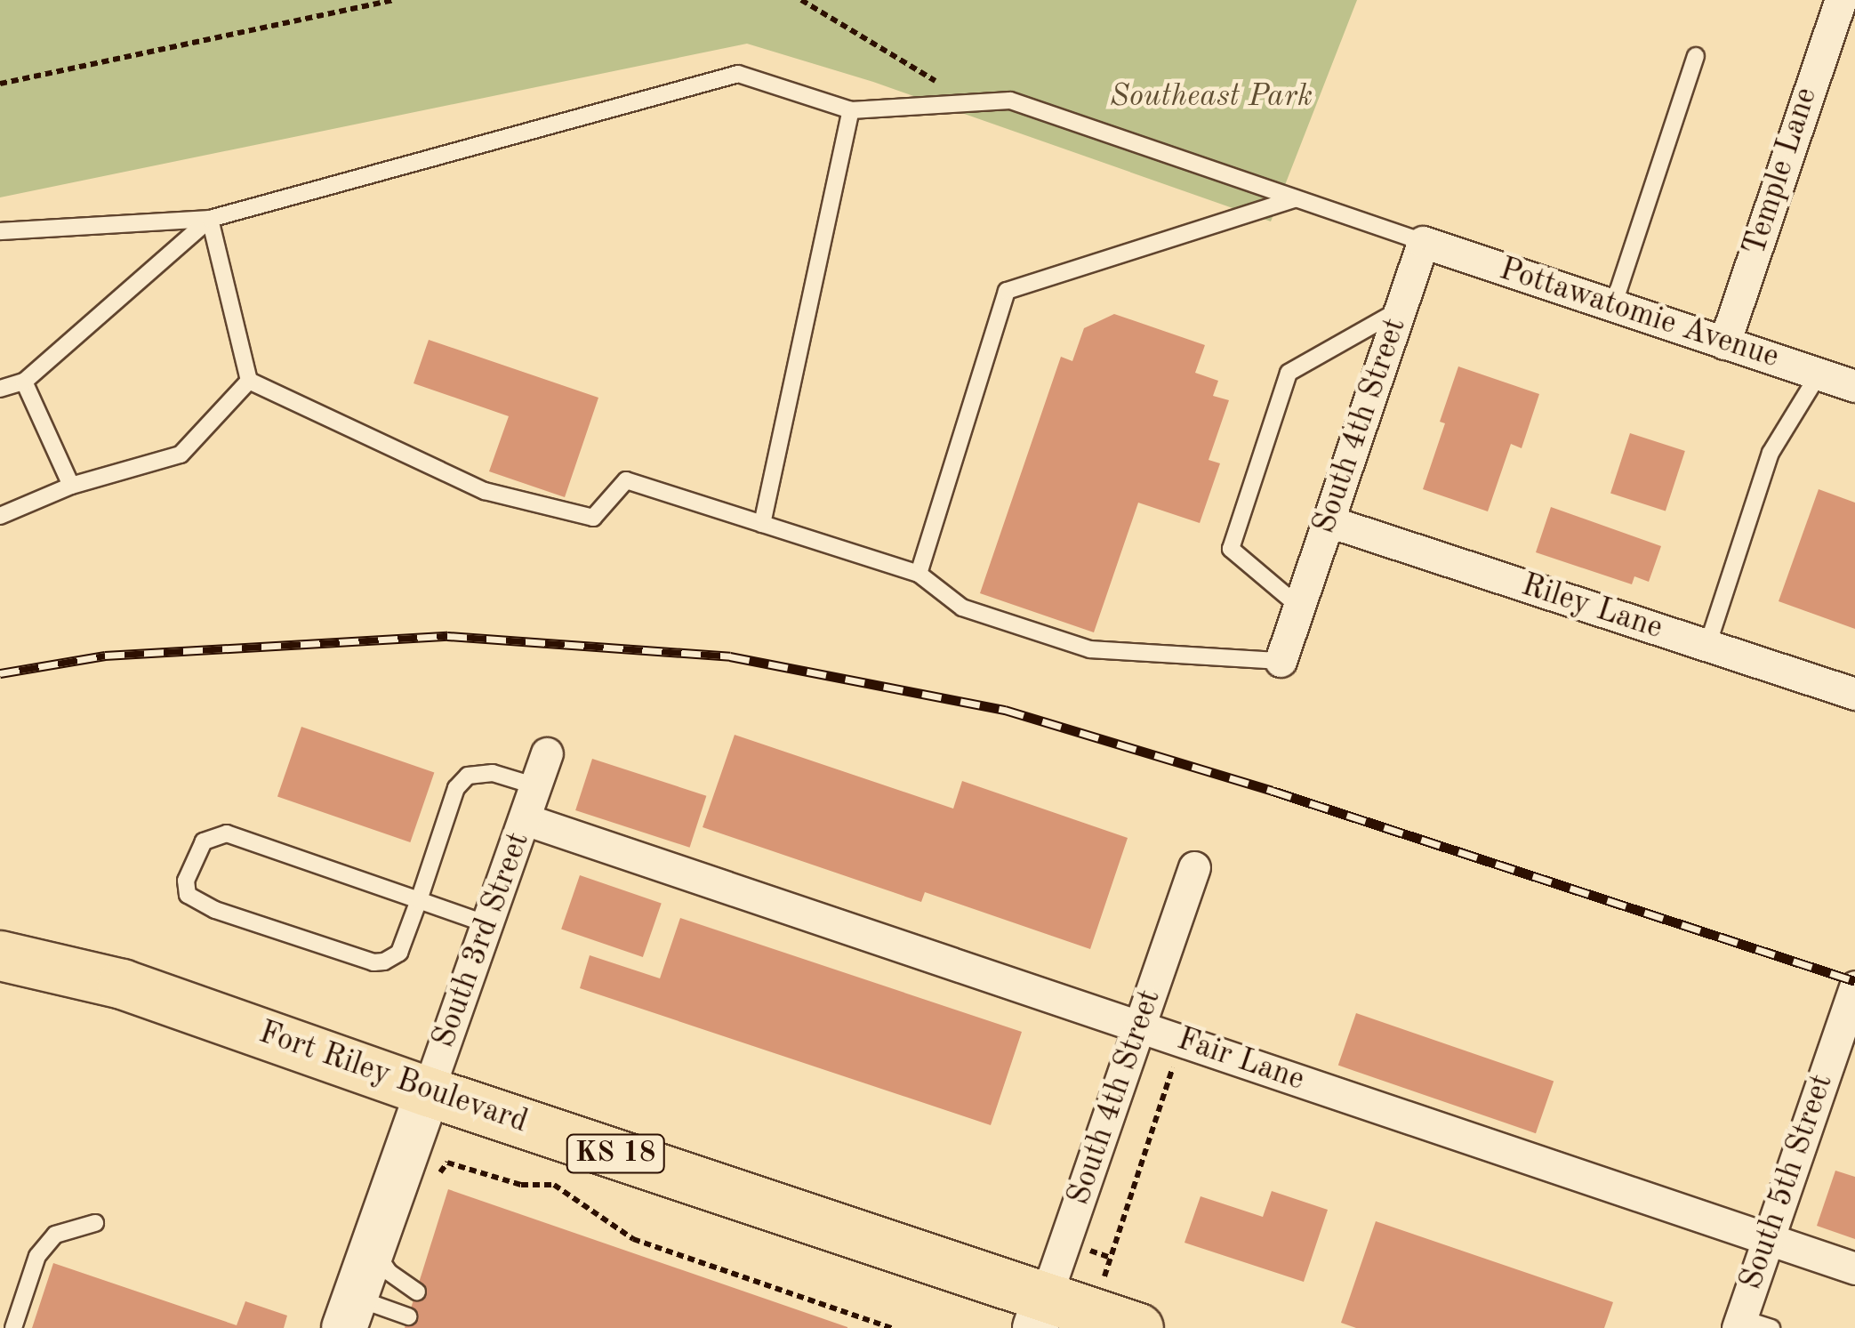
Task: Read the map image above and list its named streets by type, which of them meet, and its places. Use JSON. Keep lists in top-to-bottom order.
{
  "streets": {
    "highway": ["Fort Riley Boulevard", "KS 18"],
    "street": [
      "Temple Lane",
      "Pottawatomie Avenue",
      "South 4th Street",
      "Riley Lane",
      "South 3rd Street",
      "Fair Lane",
      "South 5th Street"
    ]
  },
  "crossings": [
    ["Temple Lane", "Pottawatomie Avenue"],
    ["Pottawatomie Avenue", "South 4th Street"],
    ["South 4th Street", "Riley Lane"],
    ["South 4th Street", "Fair Lane"],
    ["South 4th Street", "Fort Riley Boulevard"],
    ["South 3rd Street", "Fair Lane"],
    ["South 3rd Street", "Fort Riley Boulevard"],
    ["Fair Lane", "South 5th Street"]
  ],
  "parks": ["Southeast Park"]
}
